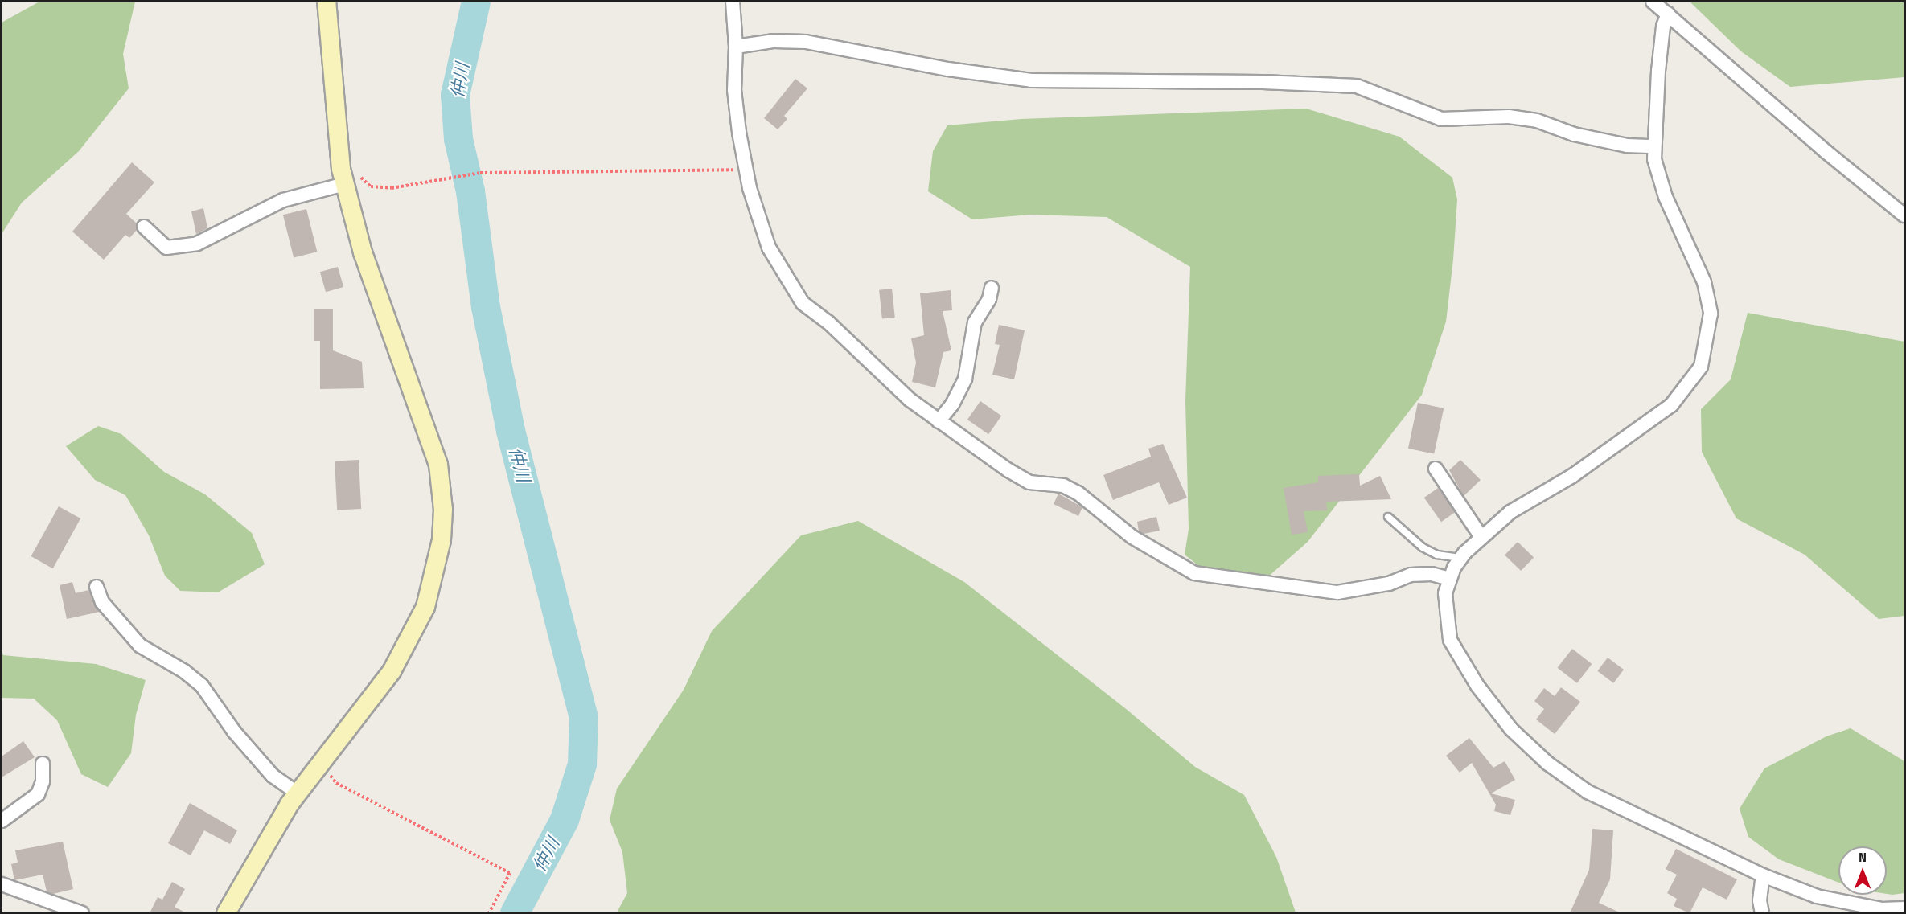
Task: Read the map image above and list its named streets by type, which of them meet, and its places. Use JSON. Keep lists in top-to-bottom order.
{
  "water": ["仲川"],
  "north": "top"
}
